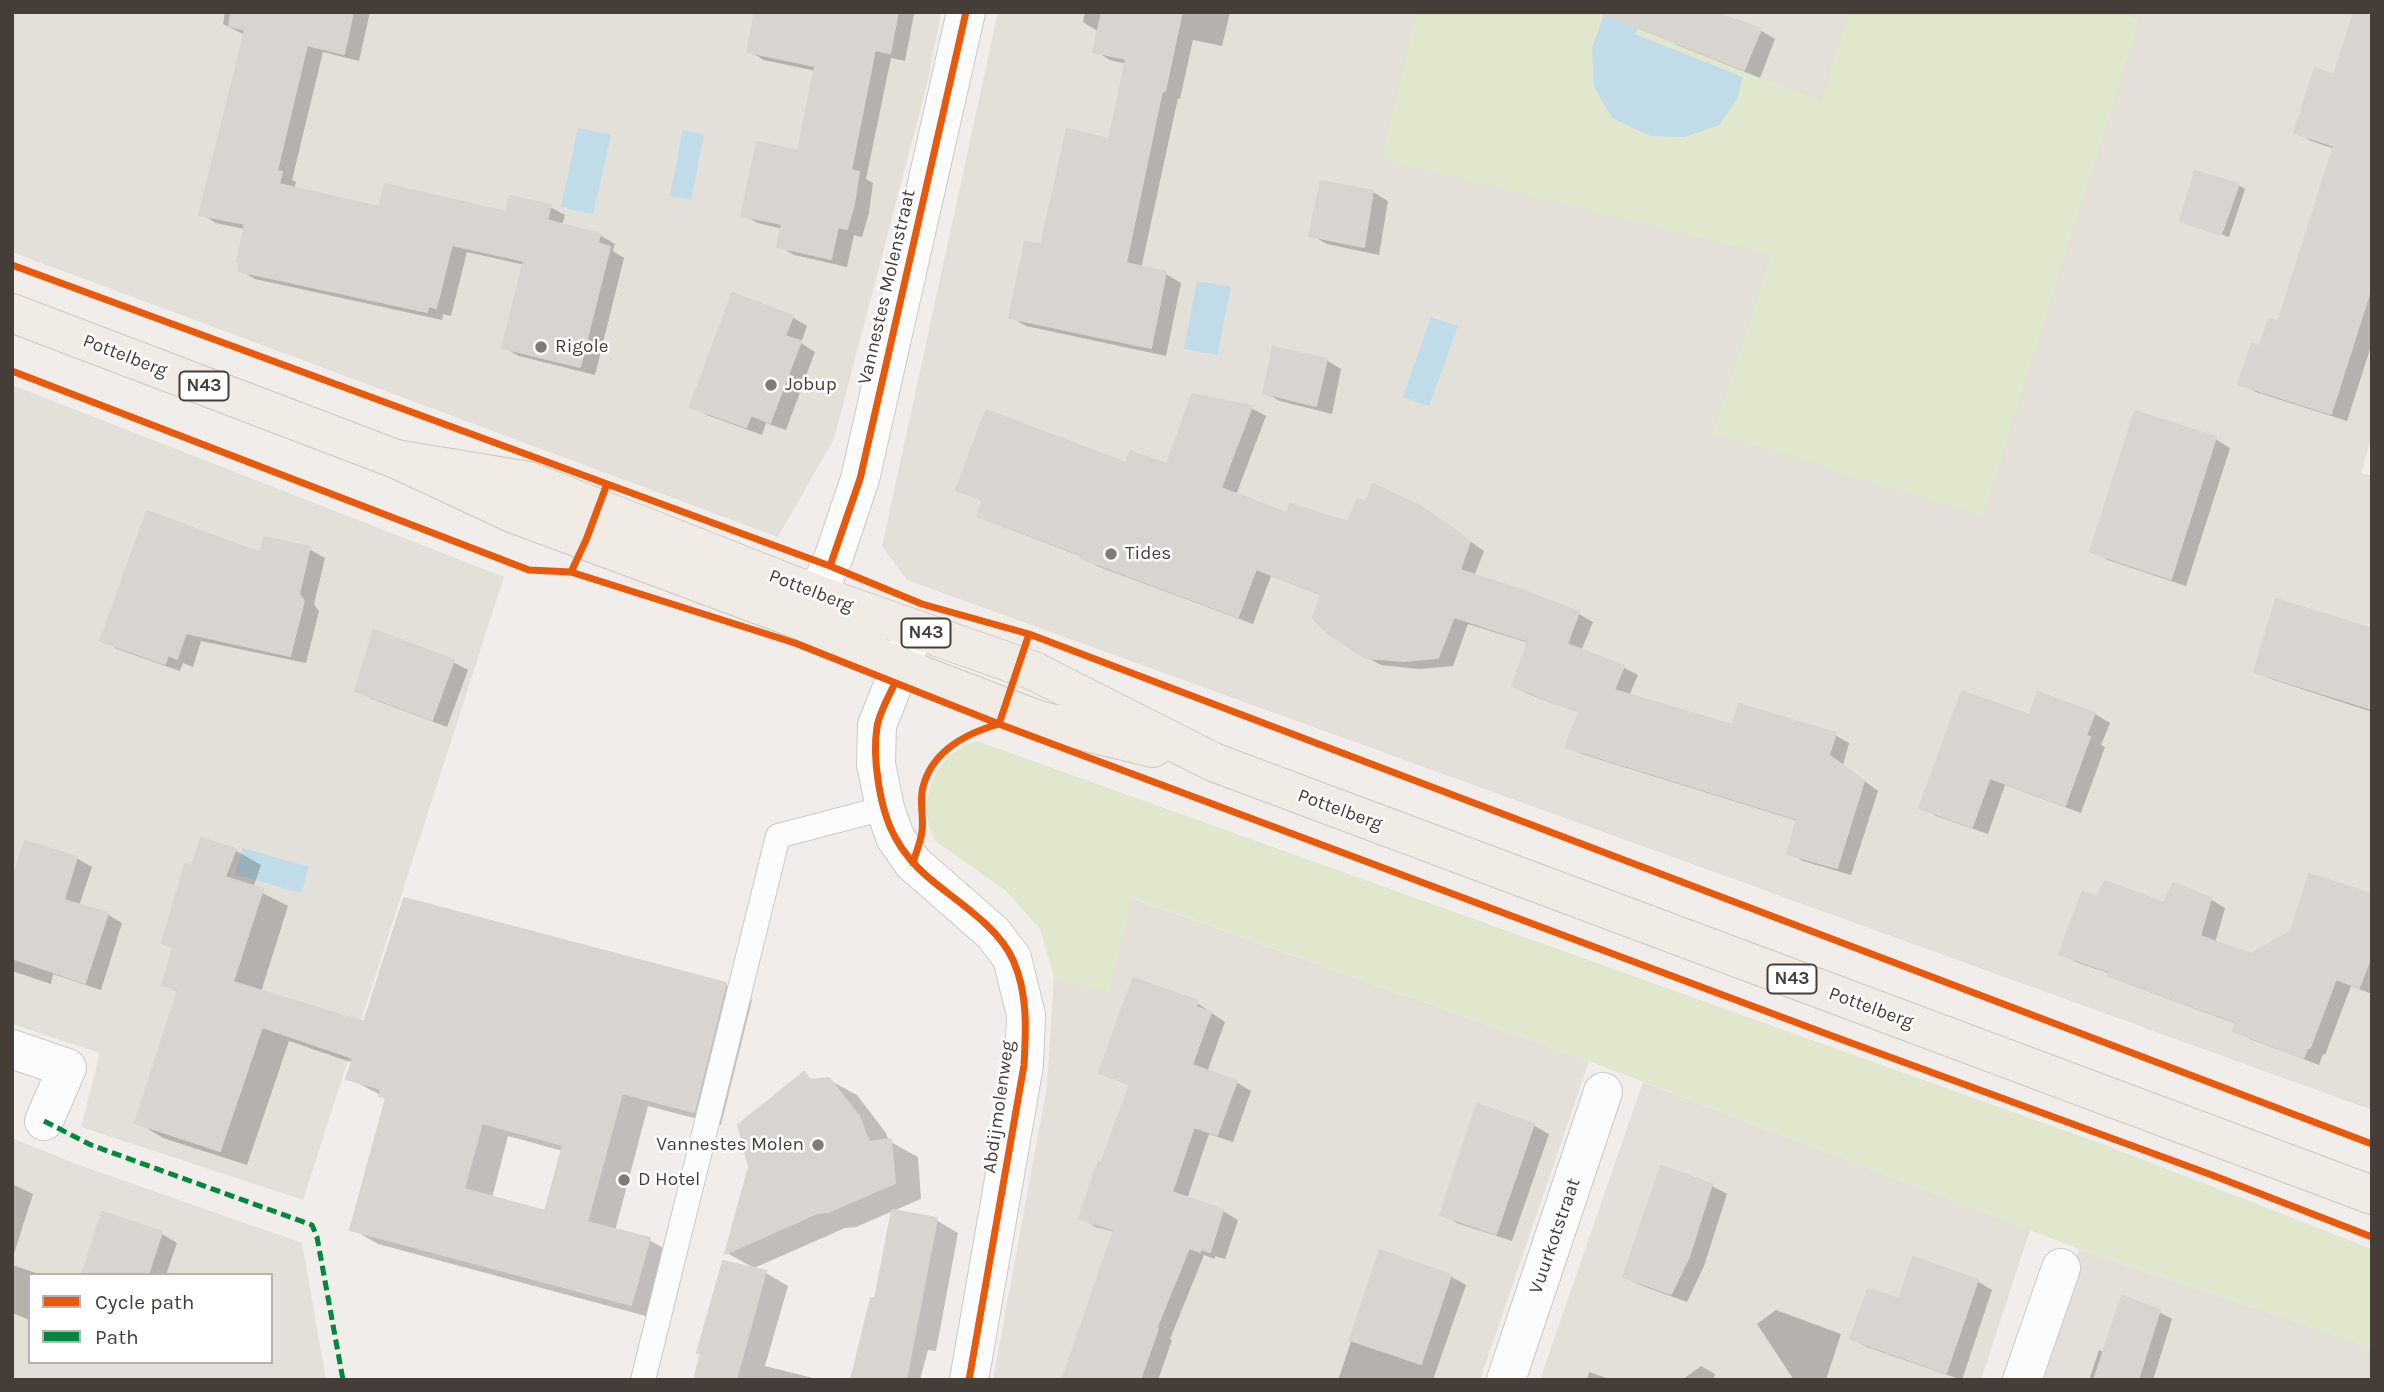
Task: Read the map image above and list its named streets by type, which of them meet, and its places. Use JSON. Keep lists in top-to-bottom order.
{
  "streets": {
    "main road": ["Pottelberg", "N43"],
    "street": ["Vannestes Molenstraat", "Abdijmolenweg", "Vuurkotstraat"]
  },
  "crossings": [
    ["Vannestes Molenstraat", "Pottelberg"],
    ["Pottelberg", "Abdijmolenweg"]
  ],
  "places": [
    "Rigole",
    "Jobup",
    "Tides",
    "Vannestes Molen",
    "D Hotel"
  ],
  "legend": ["Cycle path", "Path"]
}
